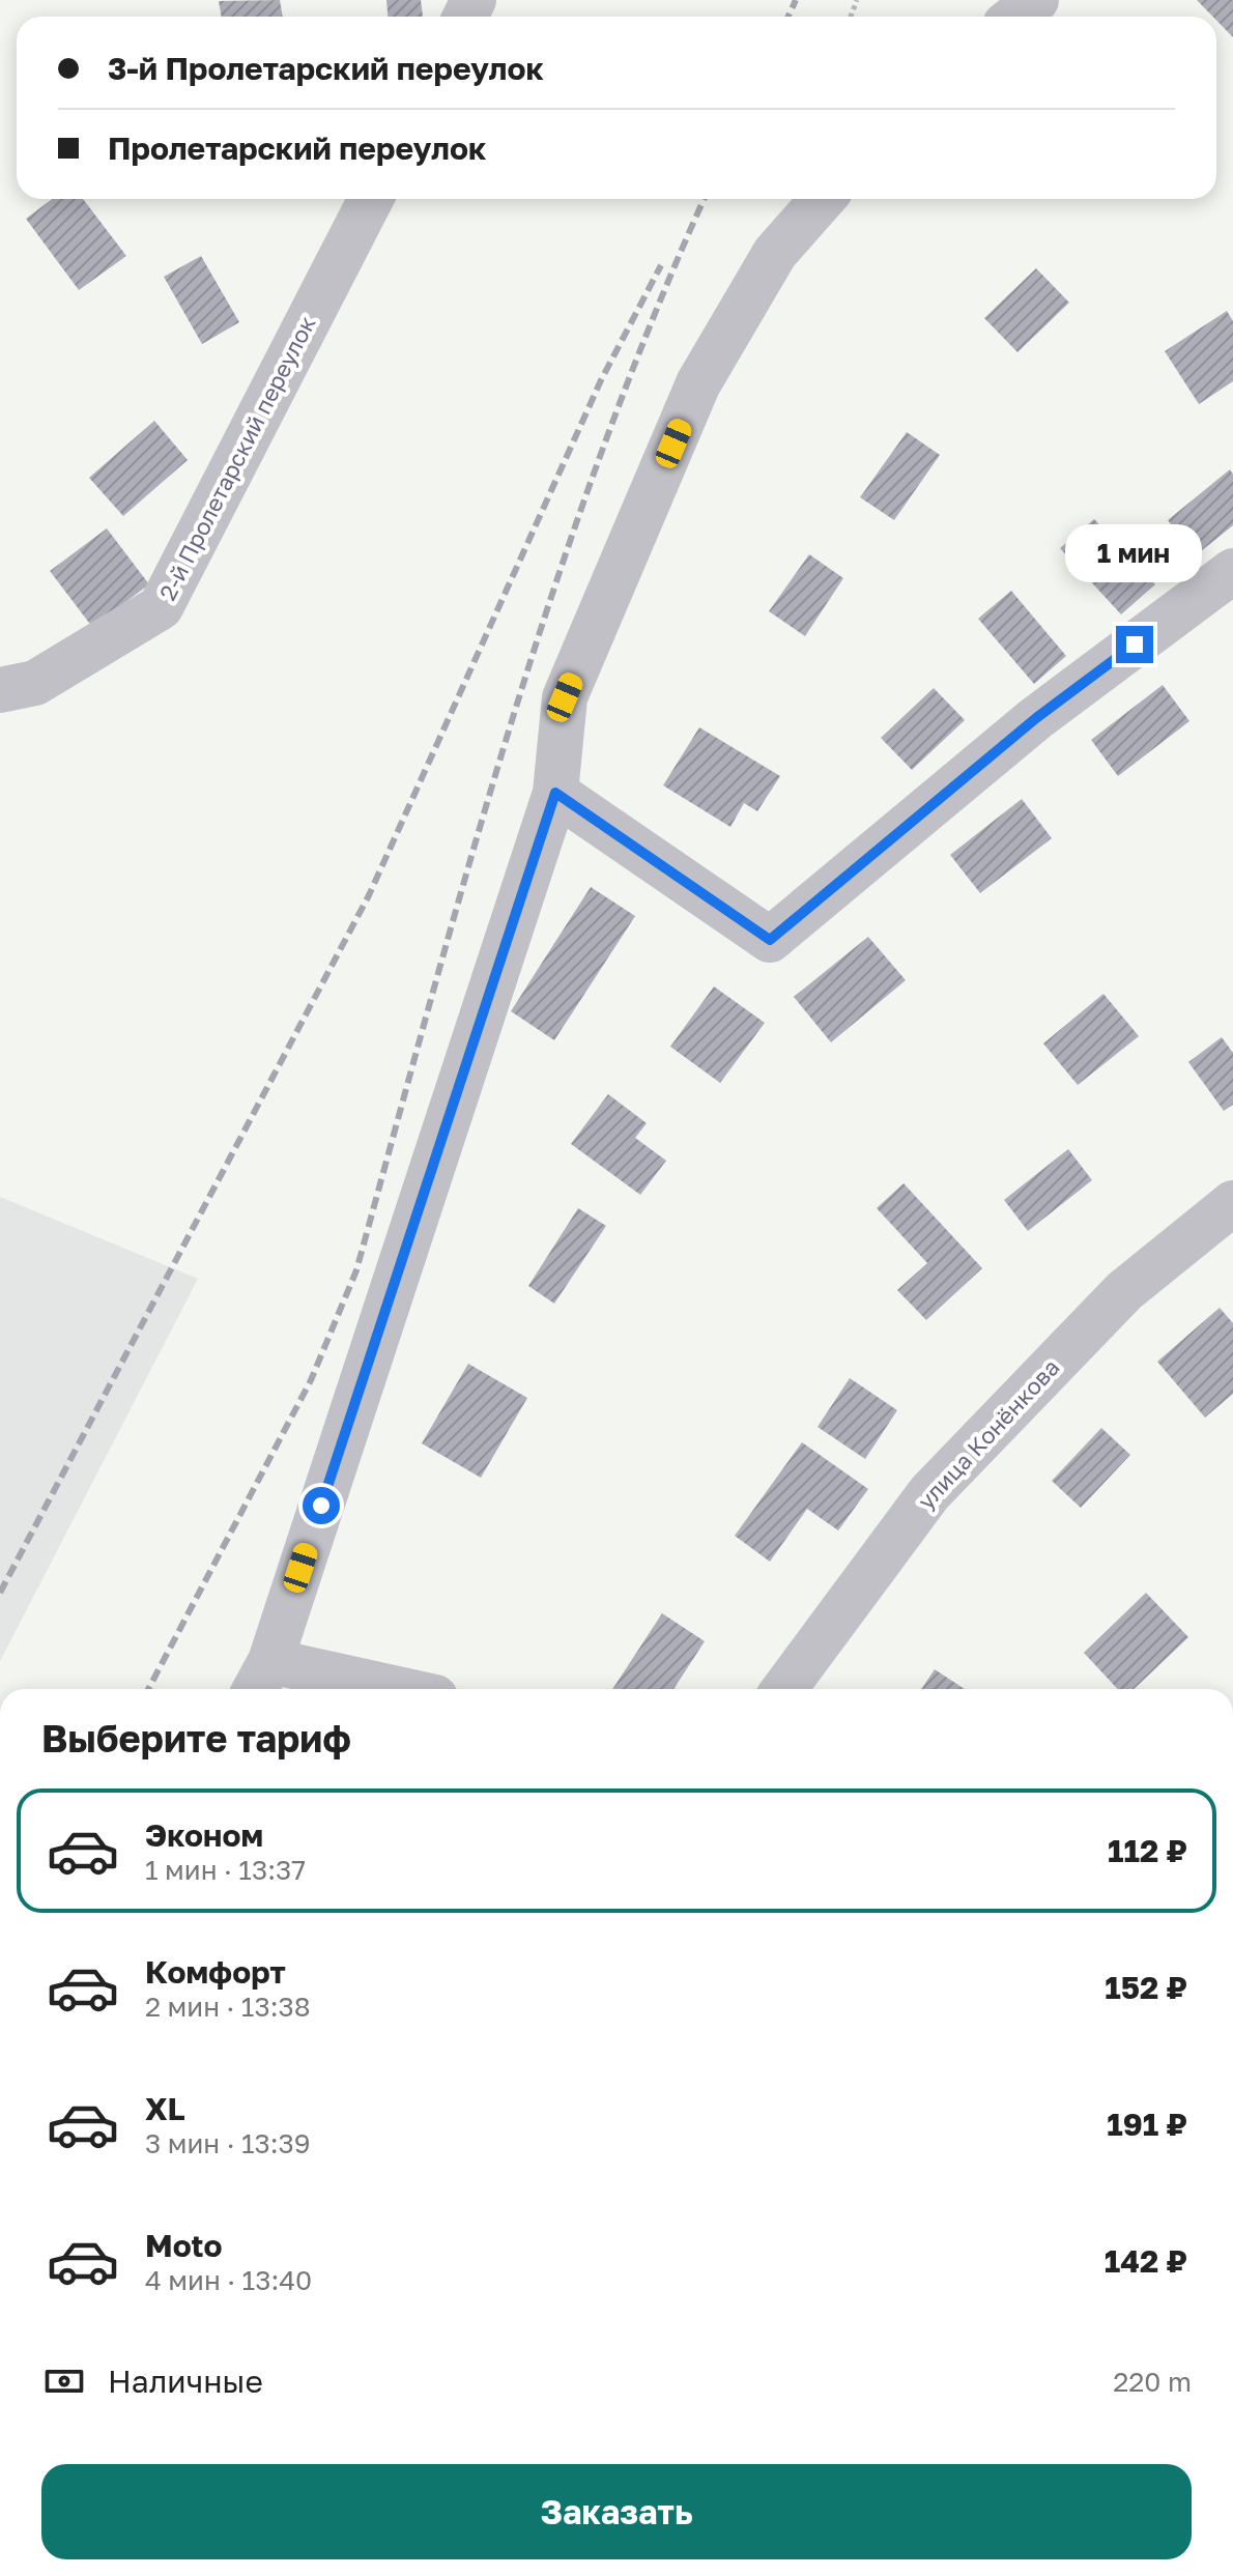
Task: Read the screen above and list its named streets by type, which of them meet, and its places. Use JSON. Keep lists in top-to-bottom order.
{
  "streets": {
    "street": ["2-й Пролетарский переулок", "улица Конёнкова"]
  },
  "page": {
    "banner": ["3-й Пролетарский переулок", "Пролетарский переулок"],
    "bubble": "1 мин",
    "heading": "Выберите тариф",
    "list": [
      {
        "name": "Эконом",
        "note": "1 мин · 13:37",
        "value": "112 ₽"
      },
      {
        "name": "Комфорт",
        "note": "2 мин · 13:38",
        "value": "152 ₽"
      },
      {
        "name": "XL",
        "note": "3 мин · 13:39",
        "value": "191 ₽"
      },
      {
        "name": "Moto",
        "note": "4 мин · 13:40",
        "value": "142 ₽"
      }
    ],
    "pay": ["Наличные", "220 m"],
    "buttons": "Заказать"
  }
}
